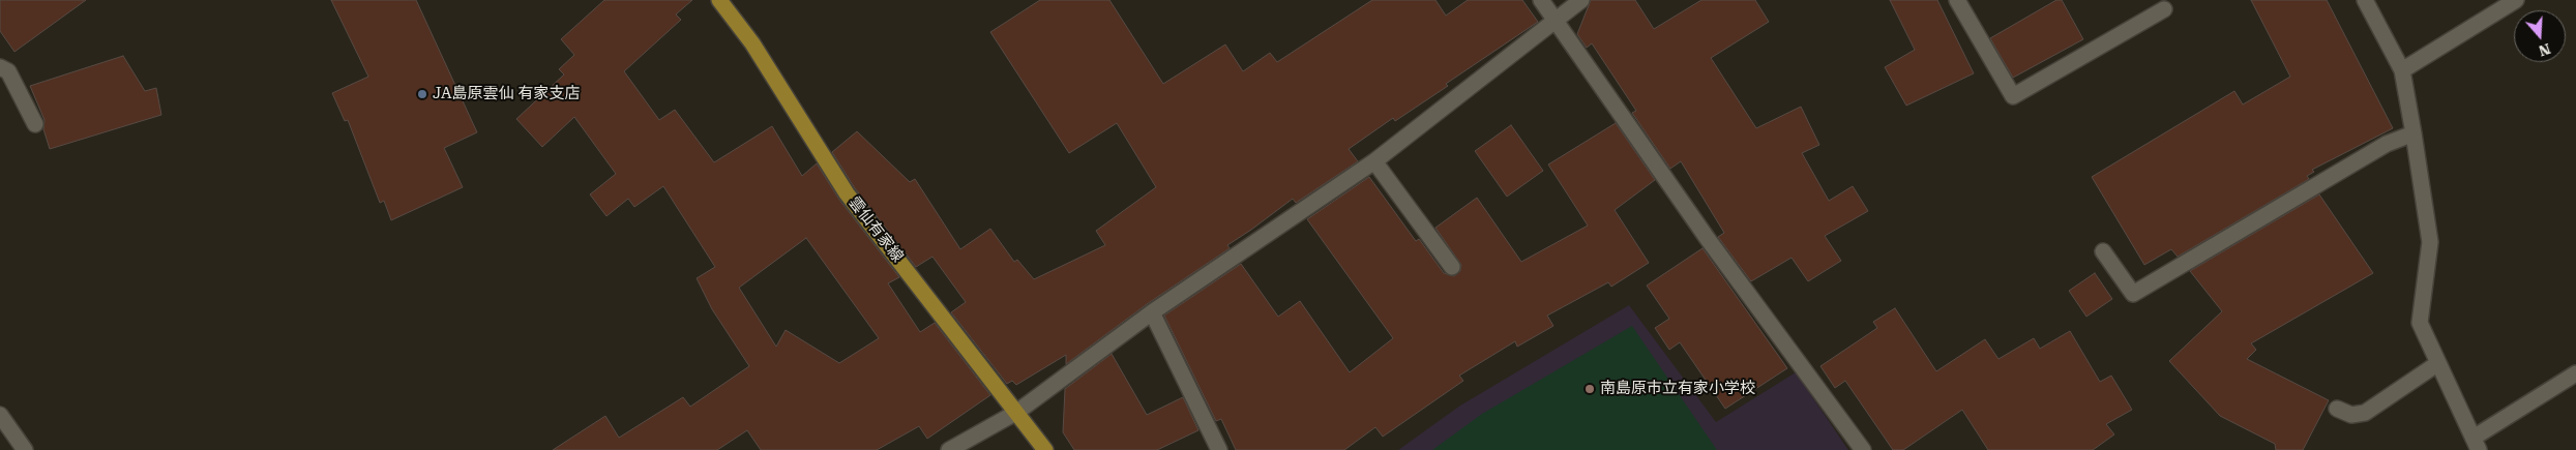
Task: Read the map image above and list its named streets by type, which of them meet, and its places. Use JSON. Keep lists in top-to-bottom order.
{
  "streets": {
    "main road": ["雲仙有家線"]
  },
  "places": ["JA島原雲仙 有家支店", "南島原市立有家小学校"],
  "north": "bottom"
}
